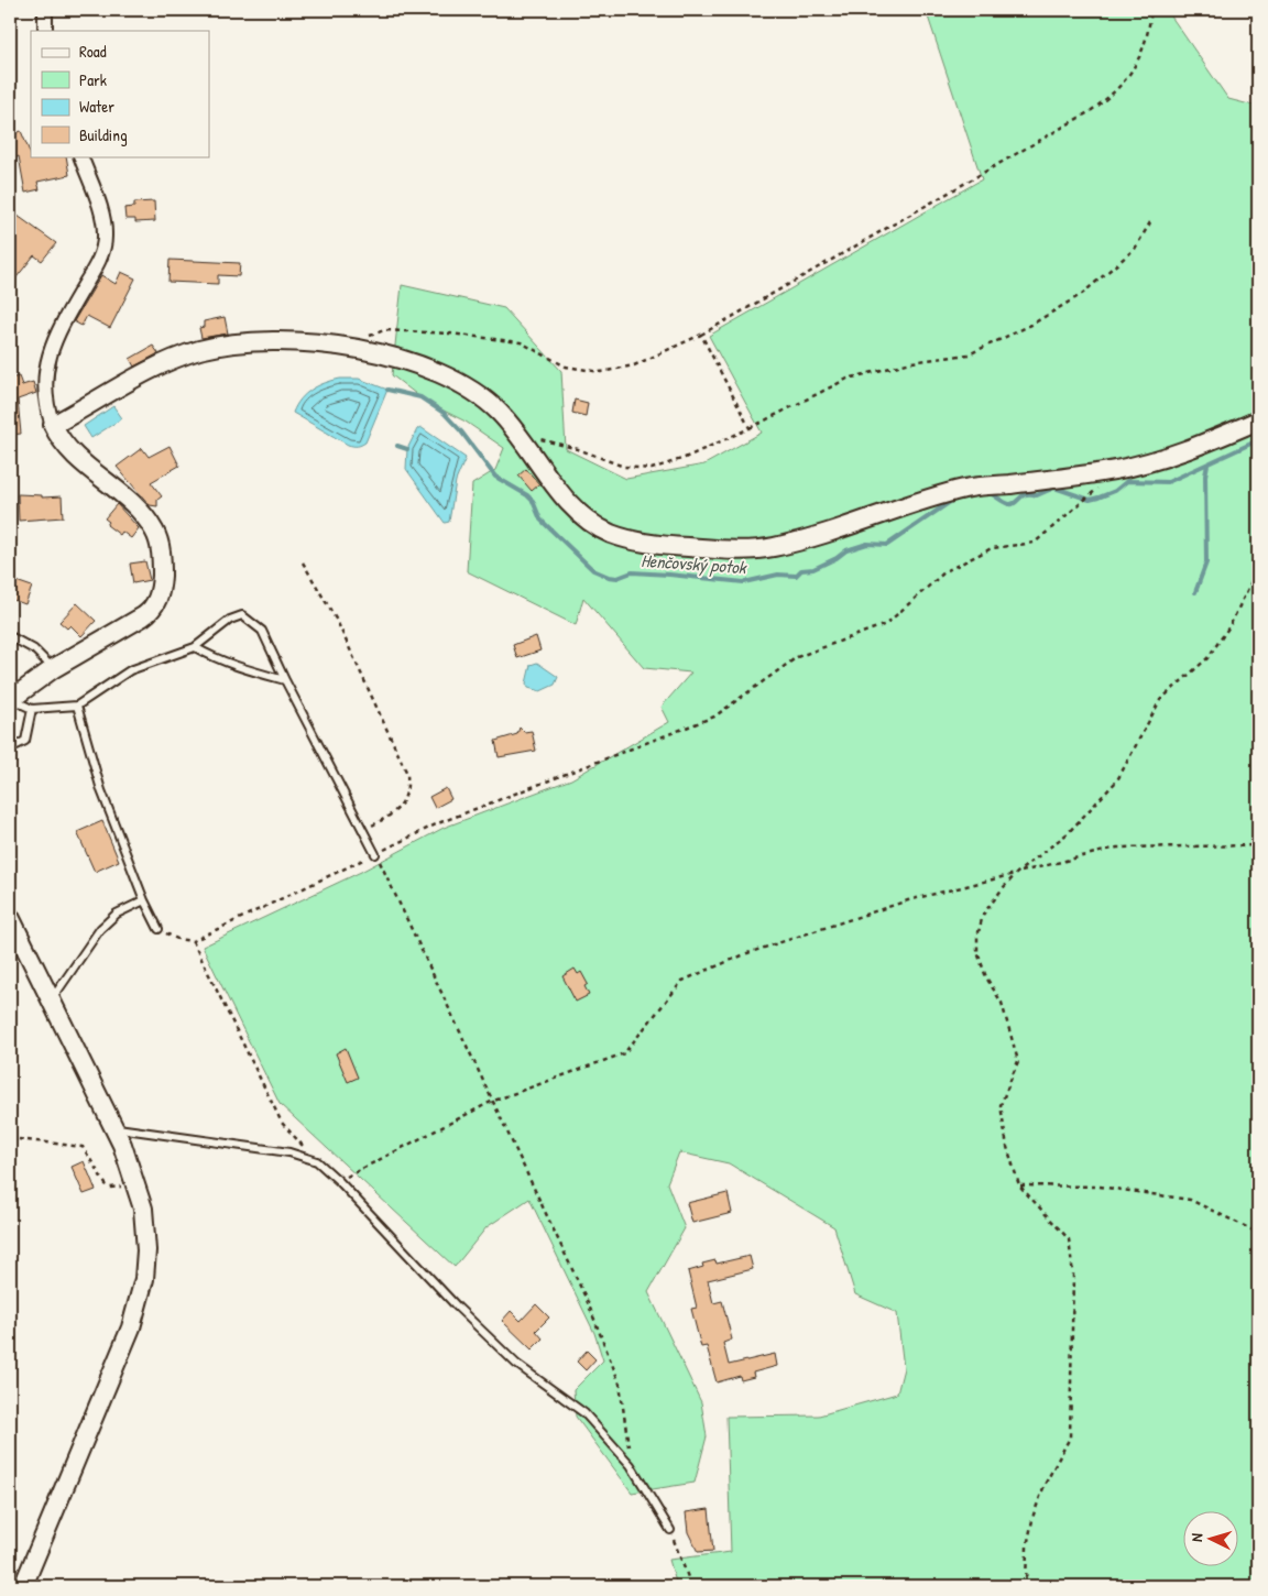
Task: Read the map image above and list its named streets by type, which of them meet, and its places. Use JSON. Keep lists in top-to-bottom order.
{
  "water": ["Henčovský potok"],
  "legend": [
    "Road",
    "Park",
    "Water",
    "Building"
  ],
  "north": "left"
}
